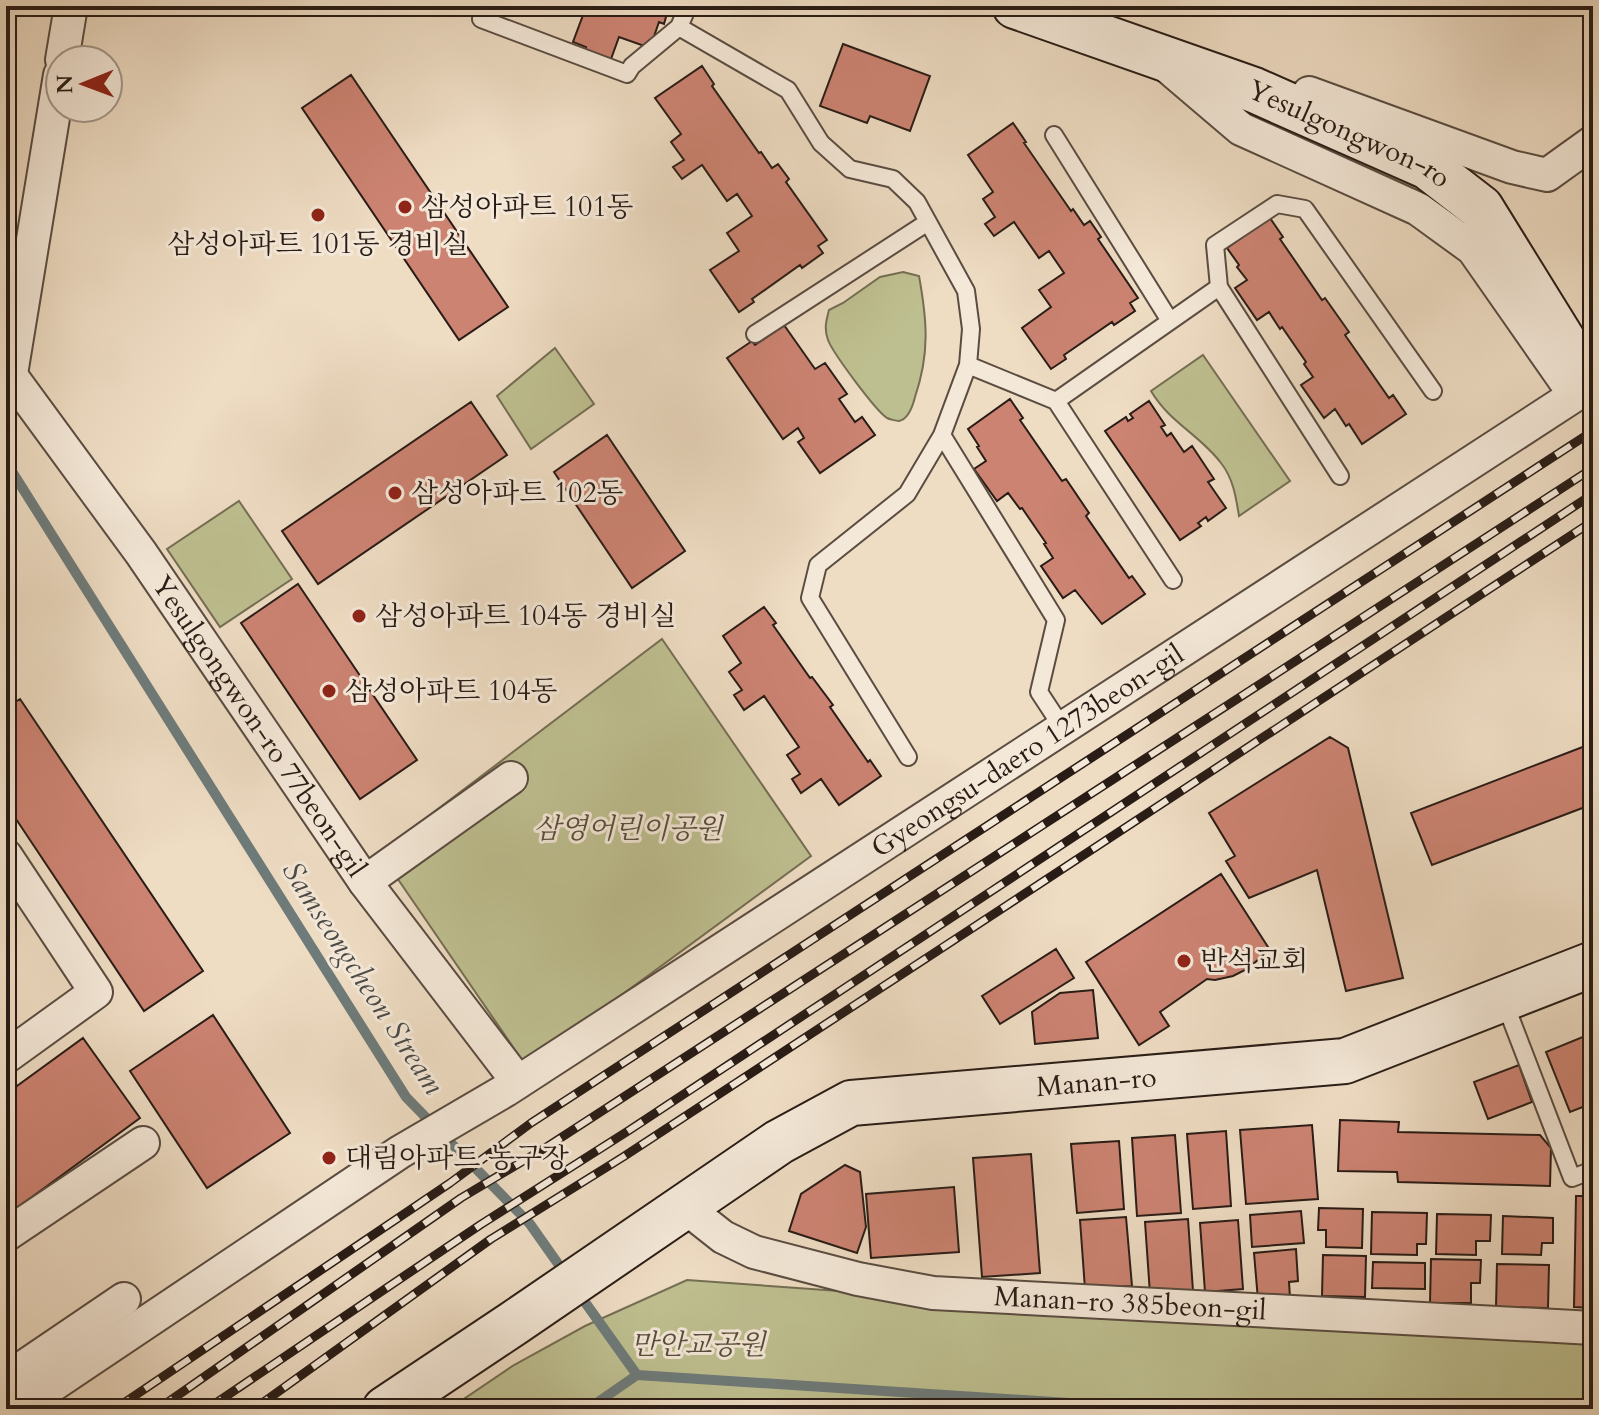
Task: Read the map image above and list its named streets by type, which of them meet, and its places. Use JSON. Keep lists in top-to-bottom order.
{
  "streets": {
    "street": [
      "Yesulgongwon-ro",
      "Yesulgongwon-ro 77beon-gil",
      "Gyeongsu-daero 1273beon-gil",
      "Manan-ro",
      "Manan-ro 385beon-gil"
    ]
  },
  "crossings": [
    ["Yesulgongwon-ro", "Gyeongsu-daero 1273beon-gil"],
    ["Yesulgongwon-ro 77beon-gil", "Gyeongsu-daero 1273beon-gil"],
    ["Manan-ro", "Manan-ro 385beon-gil"]
  ],
  "water": ["Samseongcheon Stream"],
  "parks": ["삼영어린이공원", "만안교공원"],
  "places": [
    "삼성아파트 101동",
    "삼성아파트 101동 경비실",
    "삼성아파트 102동",
    "삼성아파트 104동 경비실",
    "삼성아파트 104동",
    "반석교회",
    "대림아파트 농구장"
  ],
  "north": "left"
}
